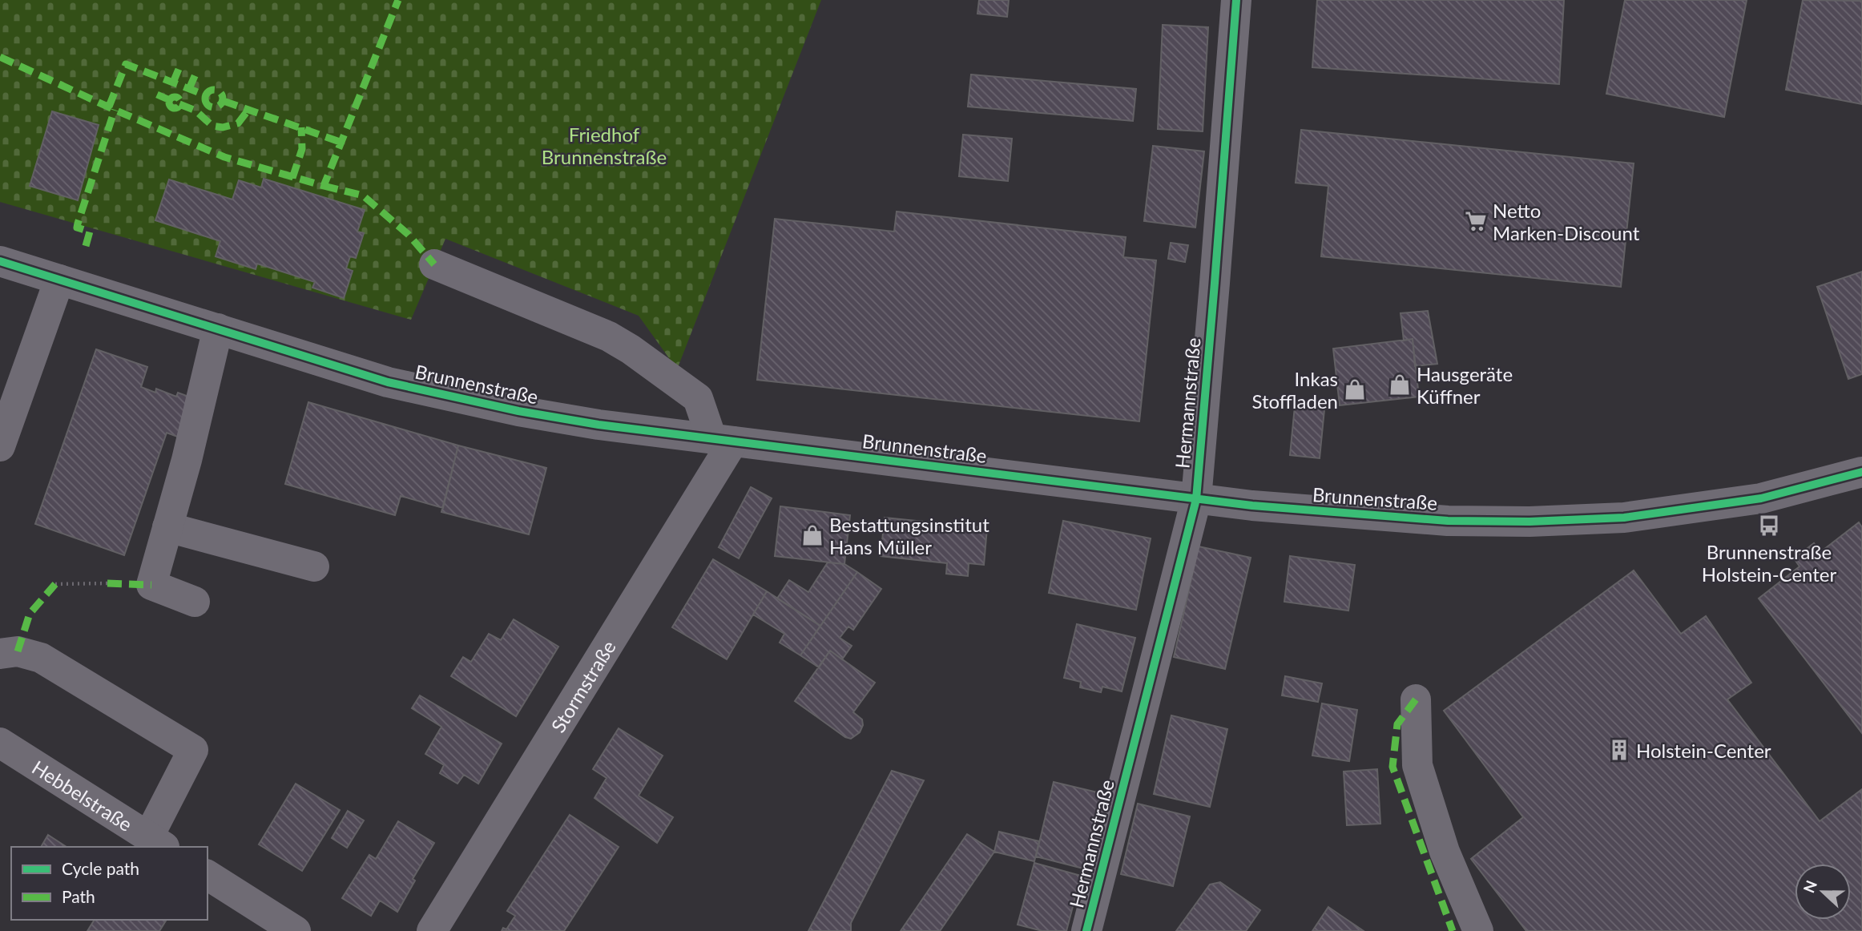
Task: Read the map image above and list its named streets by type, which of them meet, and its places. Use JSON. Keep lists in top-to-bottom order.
{
  "streets": {
    "street": [
      "Brunnenstraße",
      "Hermannstraße",
      "Stormstraße",
      "Hebbelstraße"
    ]
  },
  "crossings": [
    ["Brunnenstraße", "Hermannstraße"],
    ["Brunnenstraße", "Stormstraße"]
  ],
  "parks": ["Friedhof Brunnenstraße"],
  "places": {
    "supermarket": ["Netto Marken-Discount"],
    "shop": ["Hausgeräte Küffner", "Inkas Stoffladen", "Bestattungsinstitut Hans Müller"],
    "bus stop": ["Brunnenstraße Holstein-Center"],
    "building": ["Holstein-Center"]
  },
  "legend": ["Cycle path", "Path"],
  "north": "left"
}
